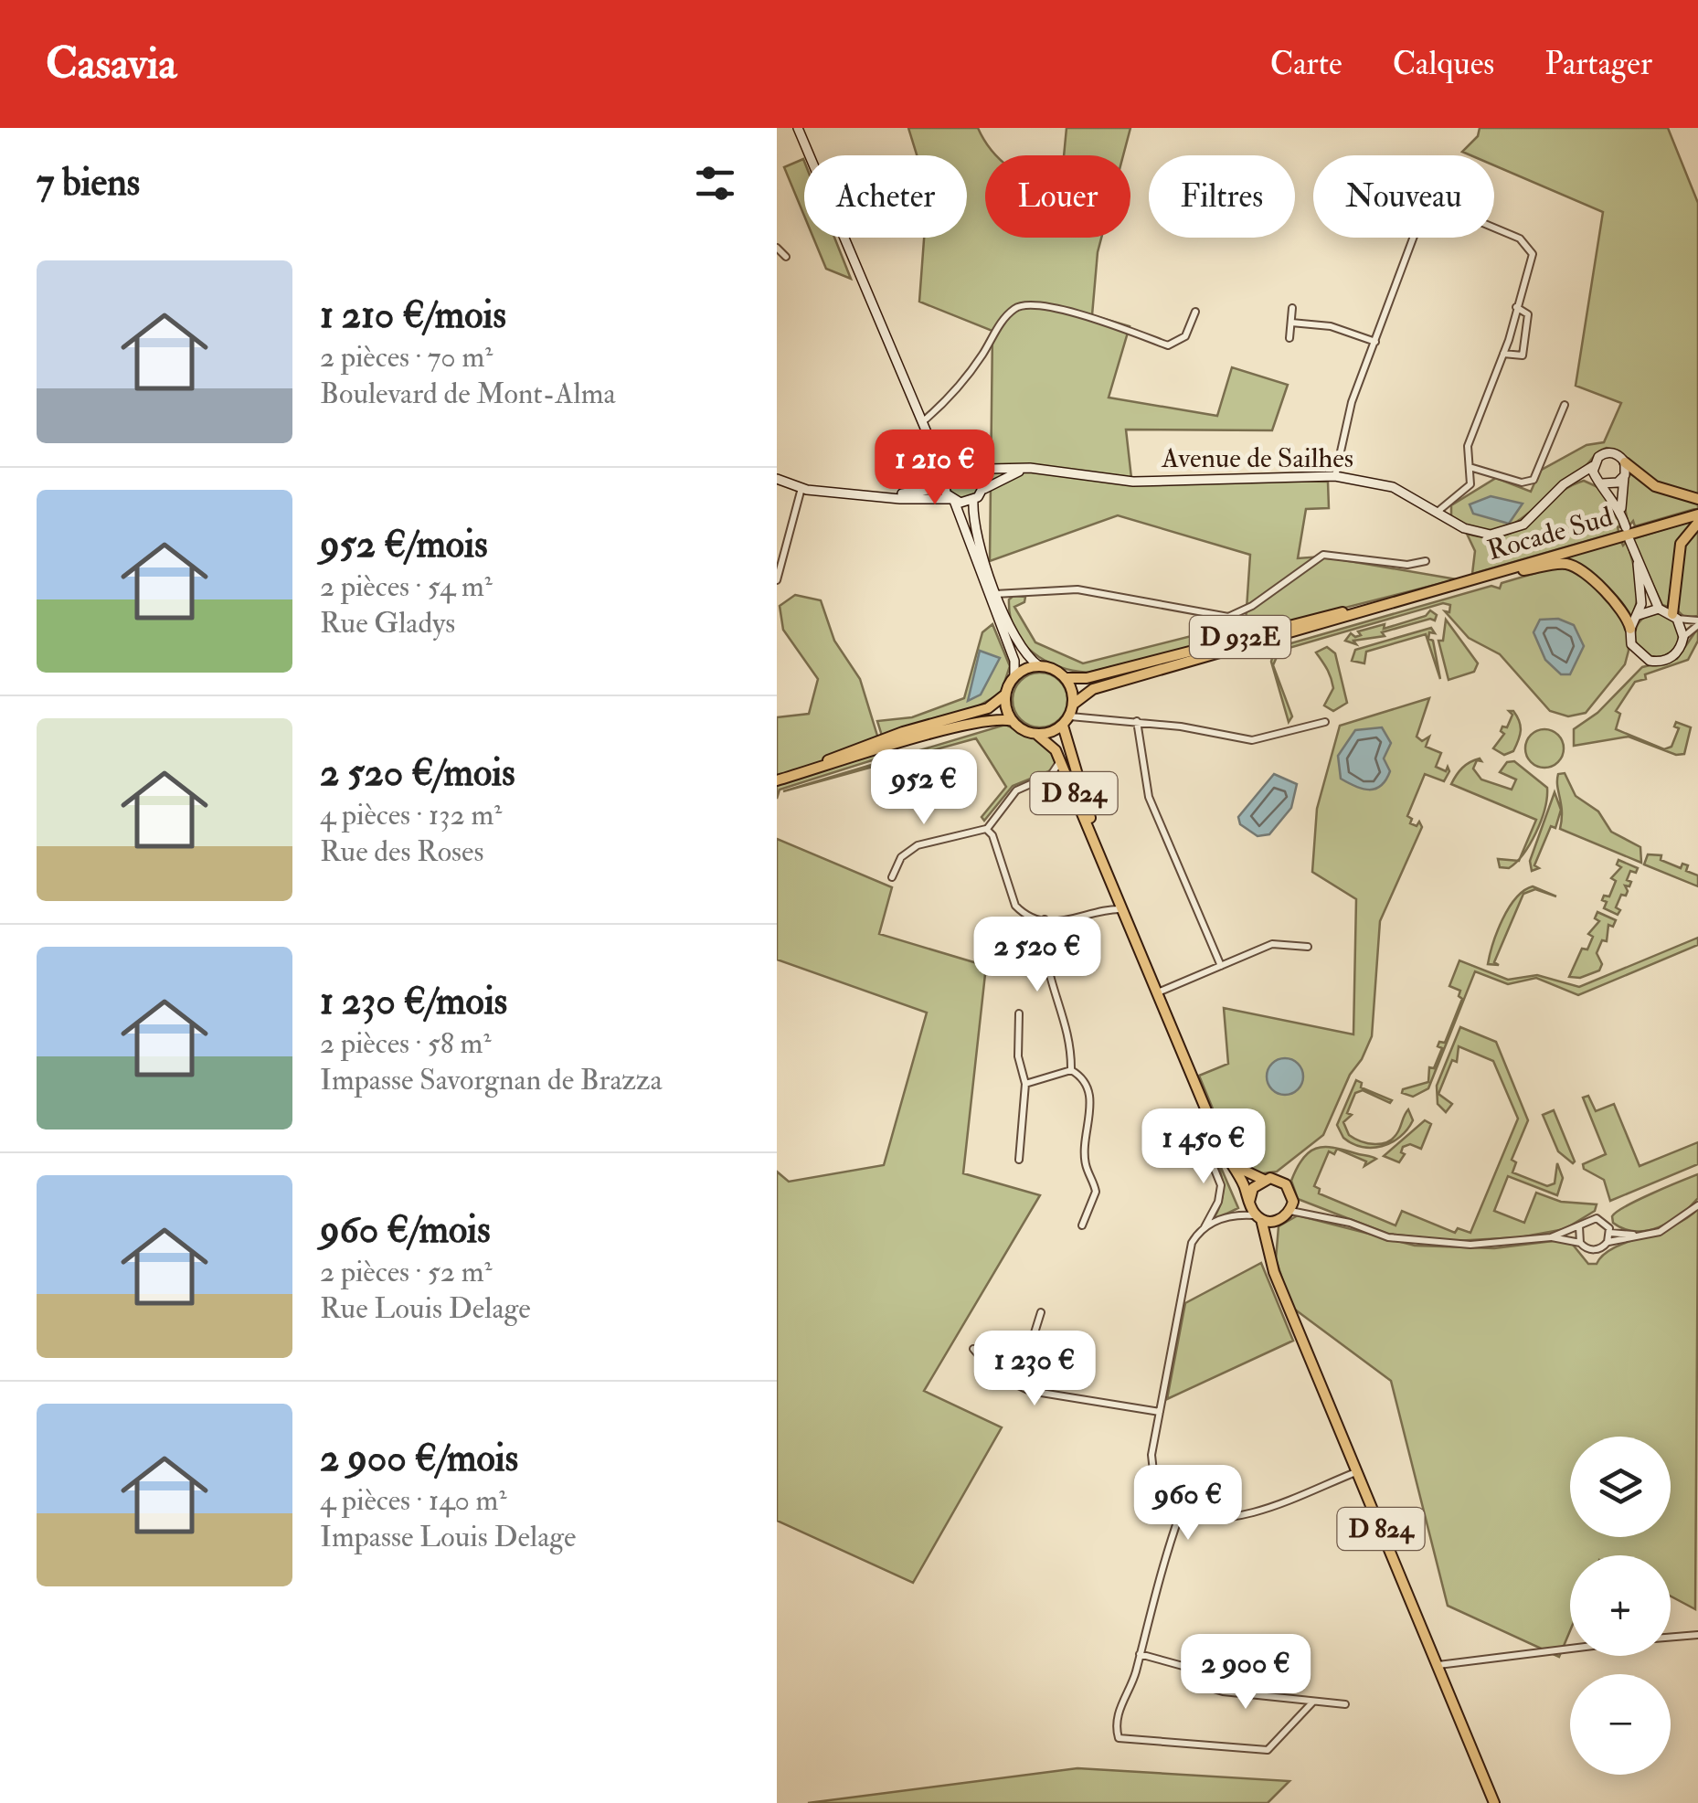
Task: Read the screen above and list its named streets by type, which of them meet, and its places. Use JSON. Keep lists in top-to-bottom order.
{
  "streets": {
    "main road": ["Rocade Sud", "D 932E", "D 824"],
    "street": ["Avenue de Sailhes"]
  },
  "crossings": [
    ["Rocade Sud", "D 824"]
  ],
  "page": {
    "header": "Casavia",
    "nav": ["Carte", "Calques", "Partager"],
    "heading": "7 biens",
    "chip": [
      "Acheter",
      "Louer",
      "Filtres",
      "Nouveau"
    ],
    "list": [
      {
        "name": "1 210 €/mois",
        "note": "2 pièces · 70 m² · Boulevard de Mont-Alma"
      },
      {
        "name": "952 €/mois",
        "note": "2 pièces · 54 m² · Rue Gladys"
      },
      {
        "name": "2 520 €/mois",
        "note": "4 pièces · 132 m² · Rue des Roses"
      },
      {
        "name": "1 230 €/mois",
        "note": "2 pièces · 58 m² · Impasse Savorgnan de Brazza"
      },
      {
        "name": "960 €/mois",
        "note": "2 pièces · 52 m² · Rue Louis Delage"
      },
      {
        "name": "2 900 €/mois",
        "note": "4 pièces · 140 m² · Impasse Louis Delage"
      }
    ],
    "price": [
      "1 210 €",
      "952 €",
      "2 520 €",
      "1 450 €",
      "1 230 €",
      "960 €",
      "2 900 €"
    ],
    "map_buttons": ["+", "−"]
  }
}
